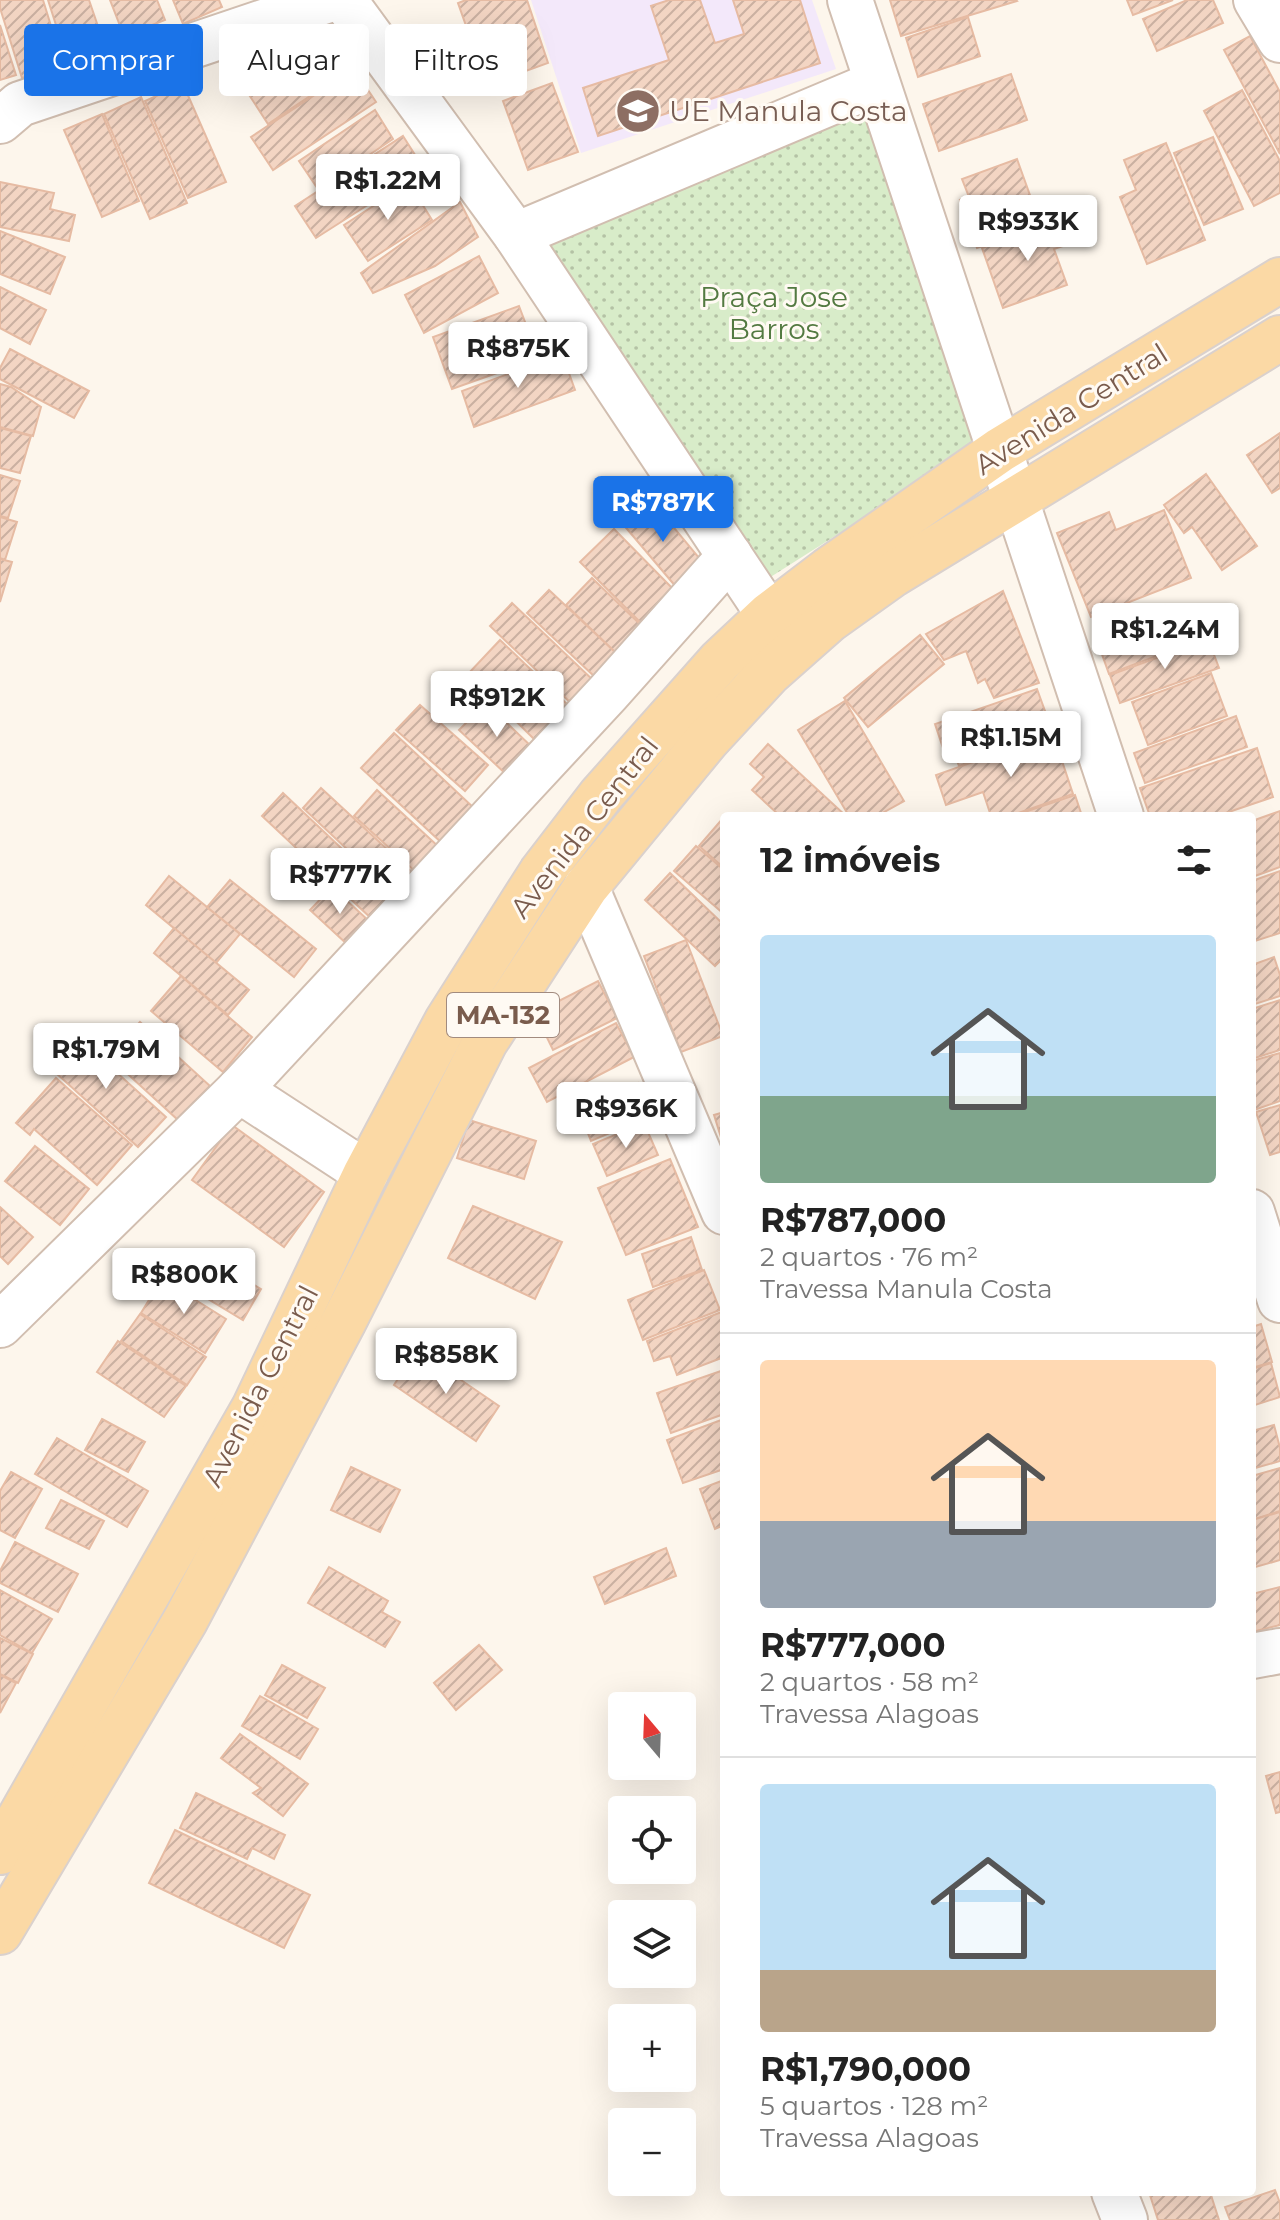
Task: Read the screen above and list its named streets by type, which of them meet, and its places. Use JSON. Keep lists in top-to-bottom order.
{
  "streets": {
    "main road": ["Avenida Central", "MA-132"]
  },
  "parks": ["Praça Jose Barros"],
  "places": {
    "school or university": ["UE Manula Costa"]
  },
  "north": "top",
  "page": {
    "chip": ["Comprar", "Alugar", "Filtros"],
    "price": [
      "R$1.22M",
      "R$933K",
      "R$875K",
      "R$787K",
      "R$1.24M",
      "R$912K",
      "R$1.15M",
      "R$777K",
      "R$1.79M",
      "R$936K",
      "R$800K",
      "R$858K"
    ],
    "heading": "12 imóveis",
    "list": [
      {
        "name": "R$787,000",
        "note": "2 quartos · 76 m² · Travessa Manula Costa"
      },
      {
        "name": "R$777,000",
        "note": "2 quartos · 58 m² · Travessa Alagoas"
      },
      {
        "name": "R$1,790,000",
        "note": "5 quartos · 128 m² · Travessa Alagoas"
      }
    ],
    "map_buttons": ["+", "−"]
  }
}
